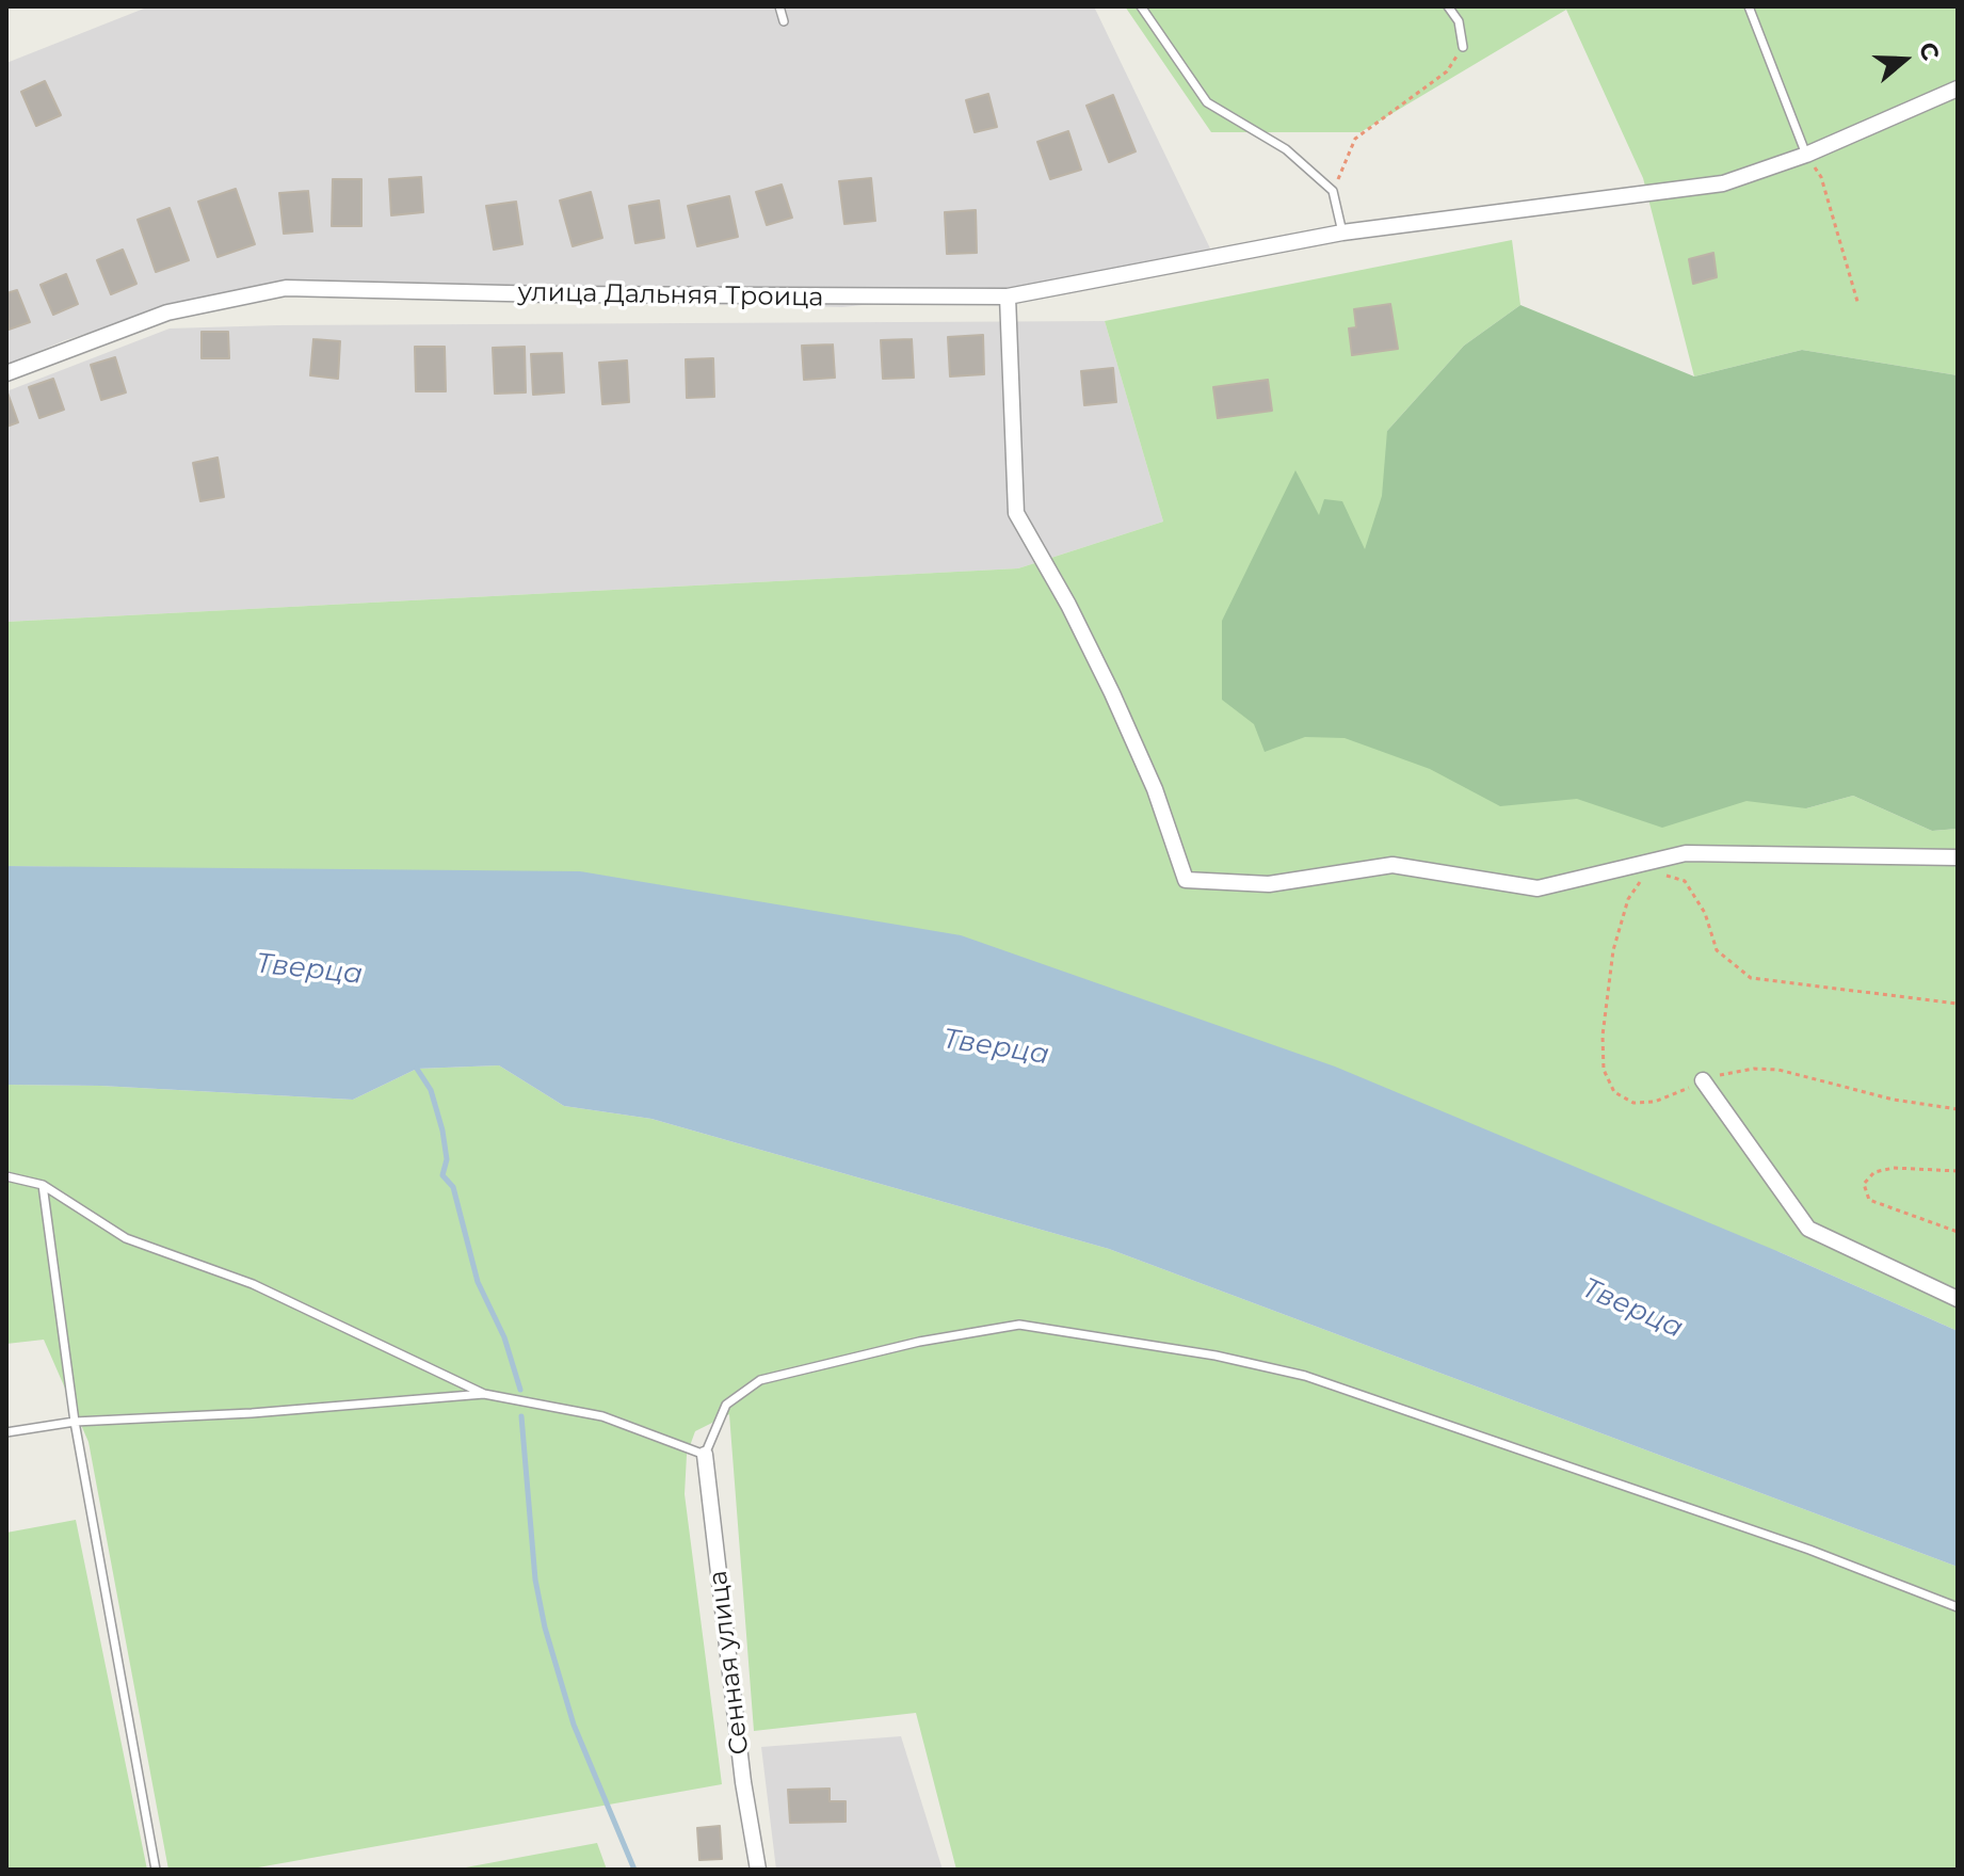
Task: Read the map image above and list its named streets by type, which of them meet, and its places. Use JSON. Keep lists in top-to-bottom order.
{
  "streets": {
    "street": ["улица Дальняя Троица", "Сенная улица"]
  },
  "water": ["Тверца"],
  "north": "right"
}
